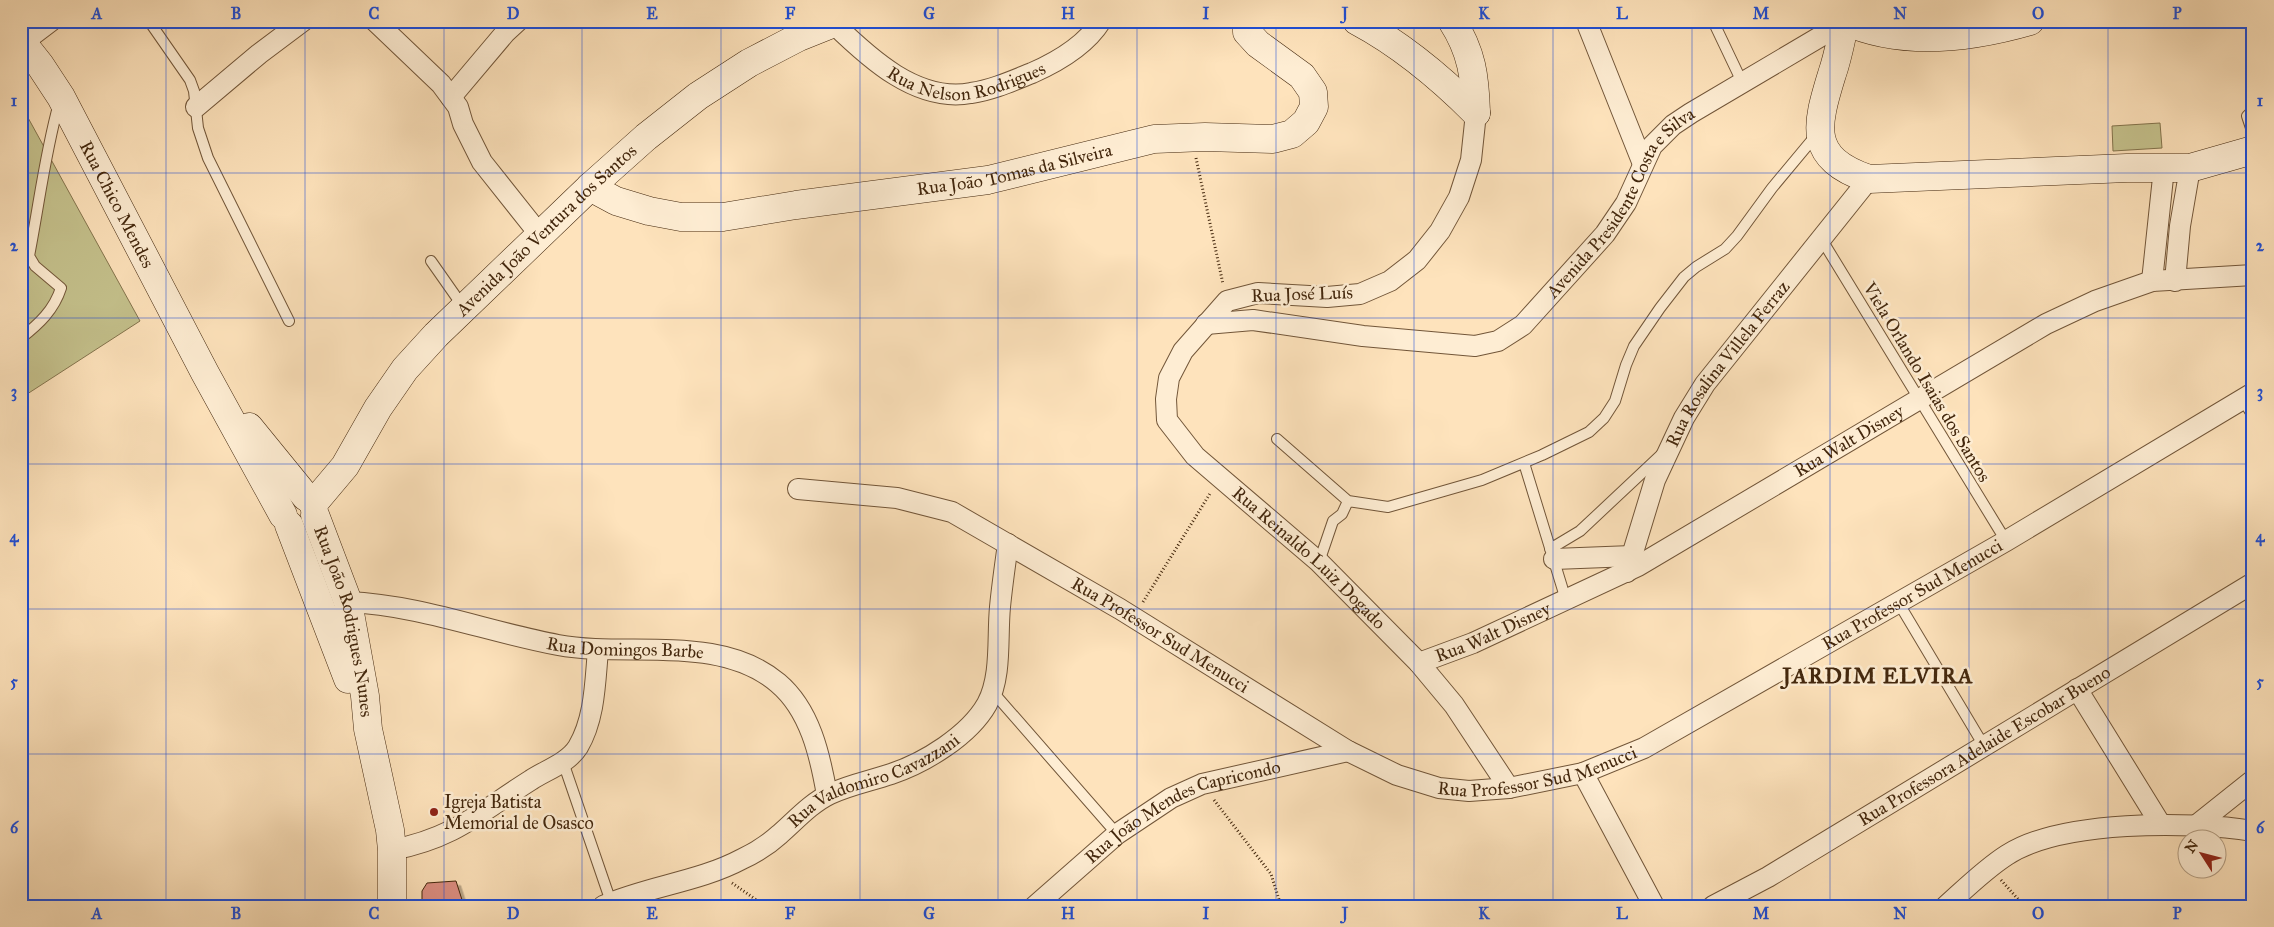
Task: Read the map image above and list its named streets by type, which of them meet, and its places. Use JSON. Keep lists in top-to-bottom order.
{
  "streets": {
    "street": [
      "Rua Nelson Rodrigues",
      "Rua João Tomas da Silveira",
      "Rua Chico Mendes",
      "Avenida Presidente Costa e Silva",
      "Avenida João Ventura dos Santos",
      "Rua José Luís",
      "Rua Rosalina Villela Ferraz",
      "Rua Walt Disney",
      "Rua Reinaldo Luiz Dogado",
      "Rua Professor Sud Menucci",
      "Rua João Rodrigues Nunes",
      "Rua Domingos Barbe",
      "Rua Professora Adelaide Escobar Bueno",
      "Rua Valdomiro Cavazzani",
      "Rua João Mendes Capricondo"
    ],
    "lane": ["Viela Orlando Isaias dos Santos"]
  },
  "crossings": [
    ["Rua Nelson Rodrigues", "Avenida João Ventura dos Santos"],
    ["Rua João Tomas da Silveira", "Avenida João Ventura dos Santos"],
    ["Rua Chico Mendes", "Avenida João Ventura dos Santos"],
    ["Rua Chico Mendes", "Rua João Rodrigues Nunes"],
    ["Avenida Presidente Costa e Silva", "Rua José Luís"],
    ["Avenida Presidente Costa e Silva", "Rua Reinaldo Luiz Dogado"],
    ["Avenida João Ventura dos Santos", "Rua João Rodrigues Nunes"],
    ["Rua José Luís", "Rua Reinaldo Luiz Dogado"],
    ["Rua Rosalina Villela Ferraz", "Viela Orlando Isaias dos Santos"],
    ["Rua Rosalina Villela Ferraz", "Rua Walt Disney"],
    ["Viela Orlando Isaias dos Santos", "Rua Walt Disney"],
    ["Viela Orlando Isaias dos Santos", "Rua Professor Sud Menucci"],
    ["Rua Walt Disney", "Rua Reinaldo Luiz Dogado"],
    ["Rua Reinaldo Luiz Dogado", "Rua Professor Sud Menucci"],
    ["Rua Professor Sud Menucci", "Rua Valdomiro Cavazzani"],
    ["Rua Professor Sud Menucci", "Rua João Mendes Capricondo"],
    ["Rua João Rodrigues Nunes", "Rua Domingos Barbe"],
    ["Rua Domingos Barbe", "Rua Valdomiro Cavazzani"]
  ],
  "districts": ["JARDIM ELVIRA"],
  "places": ["Igreja Batista Memorial de Osasco"],
  "north": "top left",
  "grid": {
    "columns": [
      "A",
      "B",
      "C",
      "D",
      "E",
      "F",
      "G",
      "H",
      "I",
      "J",
      "K",
      "L",
      "M",
      "N",
      "O",
      "P"
    ],
    "rows": [
      "1",
      "2",
      "3",
      "4",
      "5",
      "6"
    ]
  }
}
